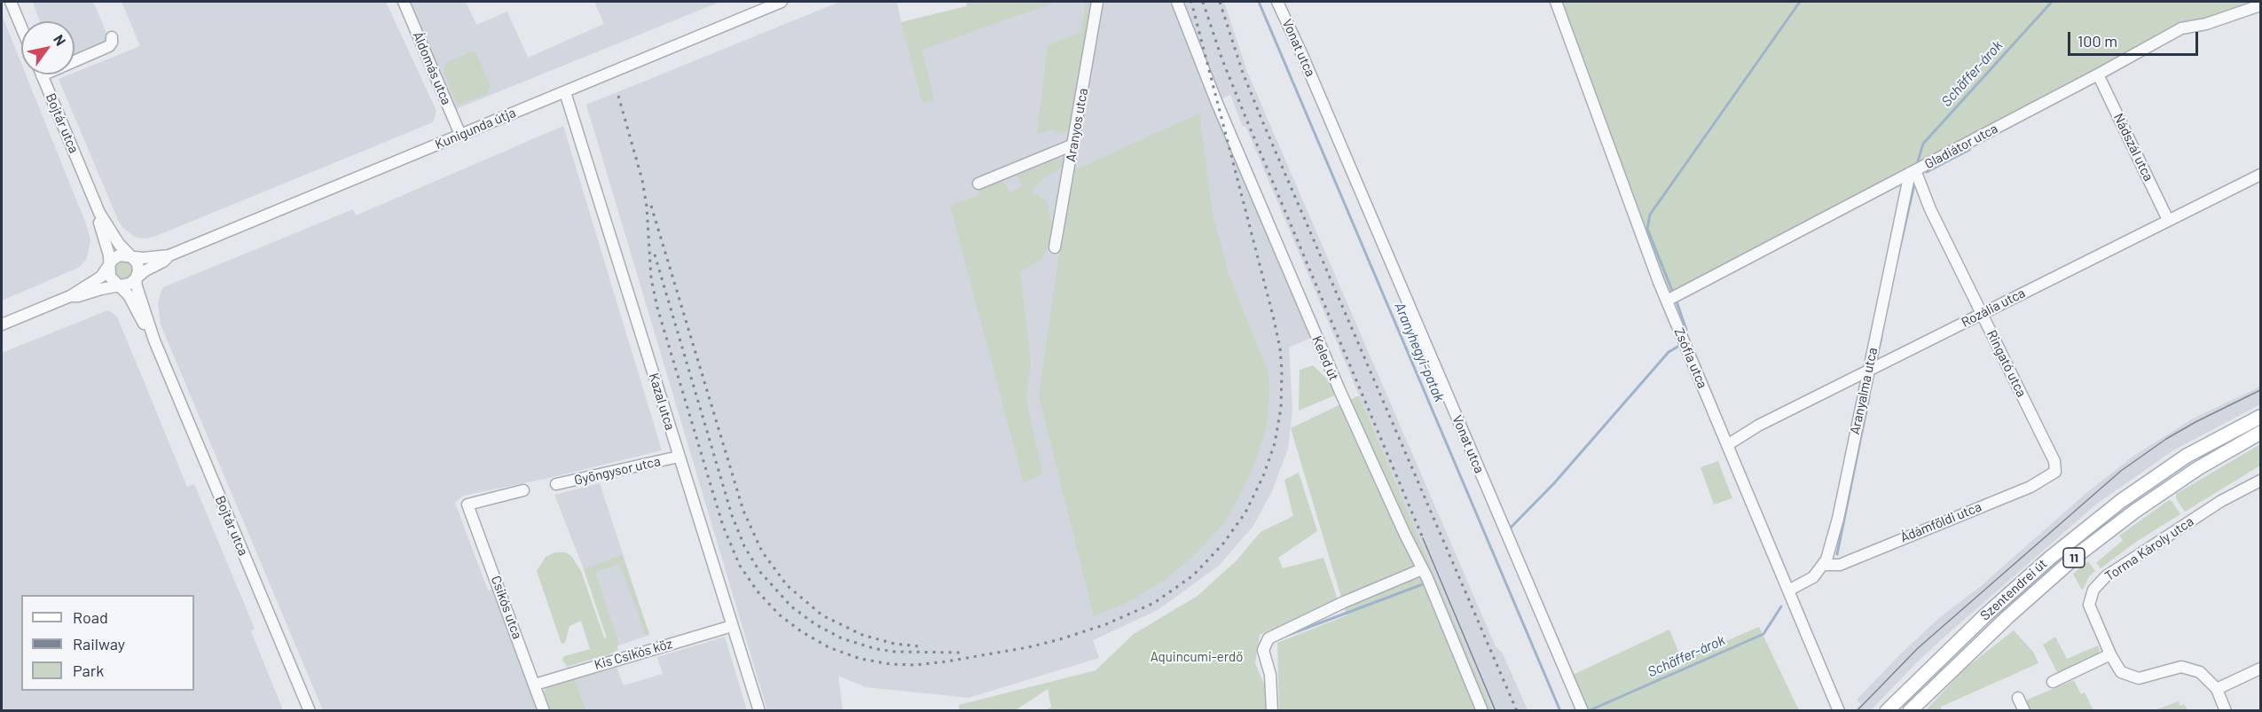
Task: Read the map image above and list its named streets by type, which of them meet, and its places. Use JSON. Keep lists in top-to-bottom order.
{
  "streets": {
    "main road": ["11", "Szentendrei út"],
    "street": [
      "Vonat utca",
      "Áldomás utca",
      "Bojtár utca",
      "Aranyos utca",
      "Kunigunda útja",
      "Gladiátor utca",
      "Nádszál utca",
      "Rozália utca",
      "Keled út",
      "Zsófia utca",
      "Ringató utca",
      "Aranyalma utca",
      "Kazal utca",
      "Gyöngysor utca",
      "Ádámföldi utca",
      "Torma Károly utca",
      "Csikós utca",
      "Kis Csikós köz"
    ]
  },
  "crossings": [
    ["Áldomás utca", "Kunigunda útja"],
    ["Bojtár utca", "Kunigunda útja"],
    ["Kunigunda útja", "Kazal utca"],
    ["Gladiátor utca", "Nádszál utca"],
    ["Gladiátor utca", "Zsófia utca"],
    ["Gladiátor utca", "Ringató utca"],
    ["Gladiátor utca", "Aranyalma utca"],
    ["Nádszál utca", "Rozália utca"],
    ["Rozália utca", "Zsófia utca"],
    ["Rozália utca", "Ringató utca"],
    ["Rozália utca", "Aranyalma utca"],
    ["Ringató utca", "Aranyalma utca"],
    ["Ringató utca", "Ádámföldi utca"],
    ["Aranyalma utca", "Ádámföldi utca"],
    ["Kazal utca", "Gyöngysor utca"],
    ["Kazal utca", "Kis Csikós köz"],
    ["Csikós utca", "Kis Csikós köz"]
  ],
  "water": ["Schäffer-árok", "Aranyhegyi-patak"],
  "parks": ["Aquincumi-erdő"],
  "legend": ["Road", "Railway", "Park"],
  "scale_bar": "100 m",
  "north": "top right"
}
